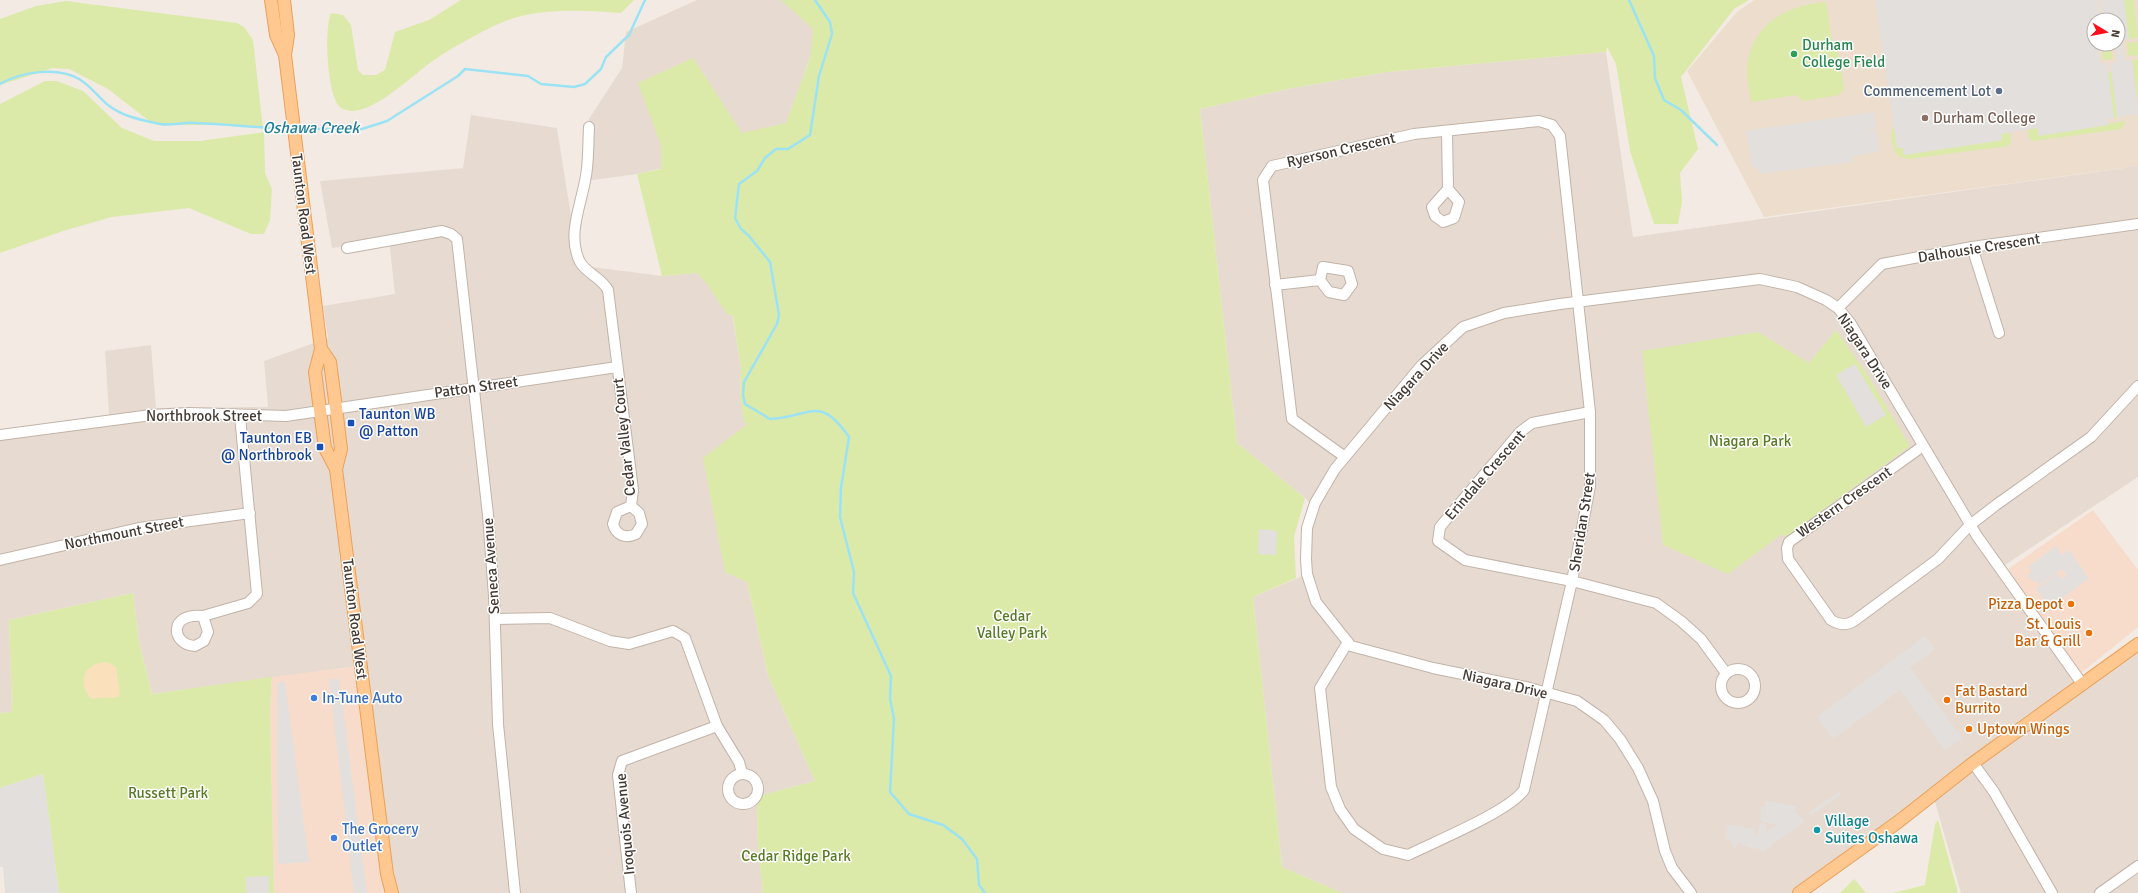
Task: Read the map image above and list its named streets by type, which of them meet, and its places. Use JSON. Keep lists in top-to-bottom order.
{
  "streets": {
    "main road": ["Taunton Road West"],
    "street": [
      "Ryerson Crescent",
      "Dalhousie Crescent",
      "Niagara Drive",
      "Patton Street",
      "Northbrook Street",
      "Cedar Valley Court",
      "Erindale Crescent",
      "Western Crescent",
      "Sheridan Street",
      "Northmount Street",
      "Seneca Avenue",
      "Iroquois Avenue"
    ]
  },
  "crossings": [
    ["Ryerson Crescent", "Niagara Drive"],
    ["Ryerson Crescent", "Sheridan Street"],
    ["Taunton Road West", "Patton Street"],
    ["Taunton Road West", "Northbrook Street"],
    ["Dalhousie Crescent", "Niagara Drive"],
    ["Niagara Drive", "Western Crescent"],
    ["Niagara Drive", "Sheridan Street"],
    ["Patton Street", "Northbrook Street"],
    ["Patton Street", "Cedar Valley Court"],
    ["Patton Street", "Seneca Avenue"],
    ["Erindale Crescent", "Sheridan Street"]
  ],
  "water": ["Oshawa Creek"],
  "parks": [
    "Niagara Park",
    "Cedar Valley Park",
    "Russett Park",
    "Cedar Ridge Park"
  ],
  "places": {
    "other": [
      "Durham College Field",
      "Commencement Lot",
      "Durham College",
      "Pizza Depot",
      "St. Louis Bar & Grill",
      "In-Tune Auto",
      "Fat Bastard Burrito",
      "Uptown Wings",
      "Village Suites Oshawa",
      "The Grocery Outlet"
    ],
    "transit": ["Taunton WB @ Patton", "Taunton EB @ Northbrook"]
  },
  "north": "right"
}
